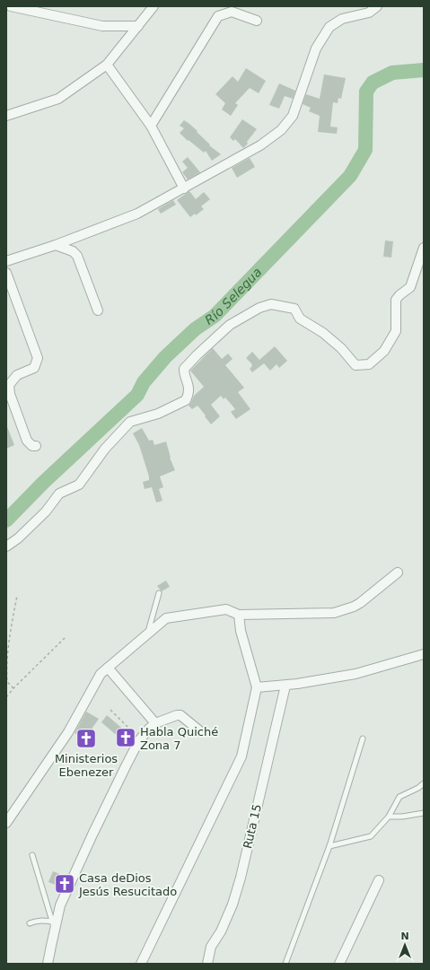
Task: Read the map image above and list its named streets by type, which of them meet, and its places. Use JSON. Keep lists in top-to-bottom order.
{
  "streets": {
    "street": ["Ruta 15"]
  },
  "water": ["Río Selegua"],
  "places": {
    "church": ["Habla Quiché Zona 7", "Ministerios Ebenezer", "Casa deDios Jesús Resucitado"]
  },
  "north": "top"
}
